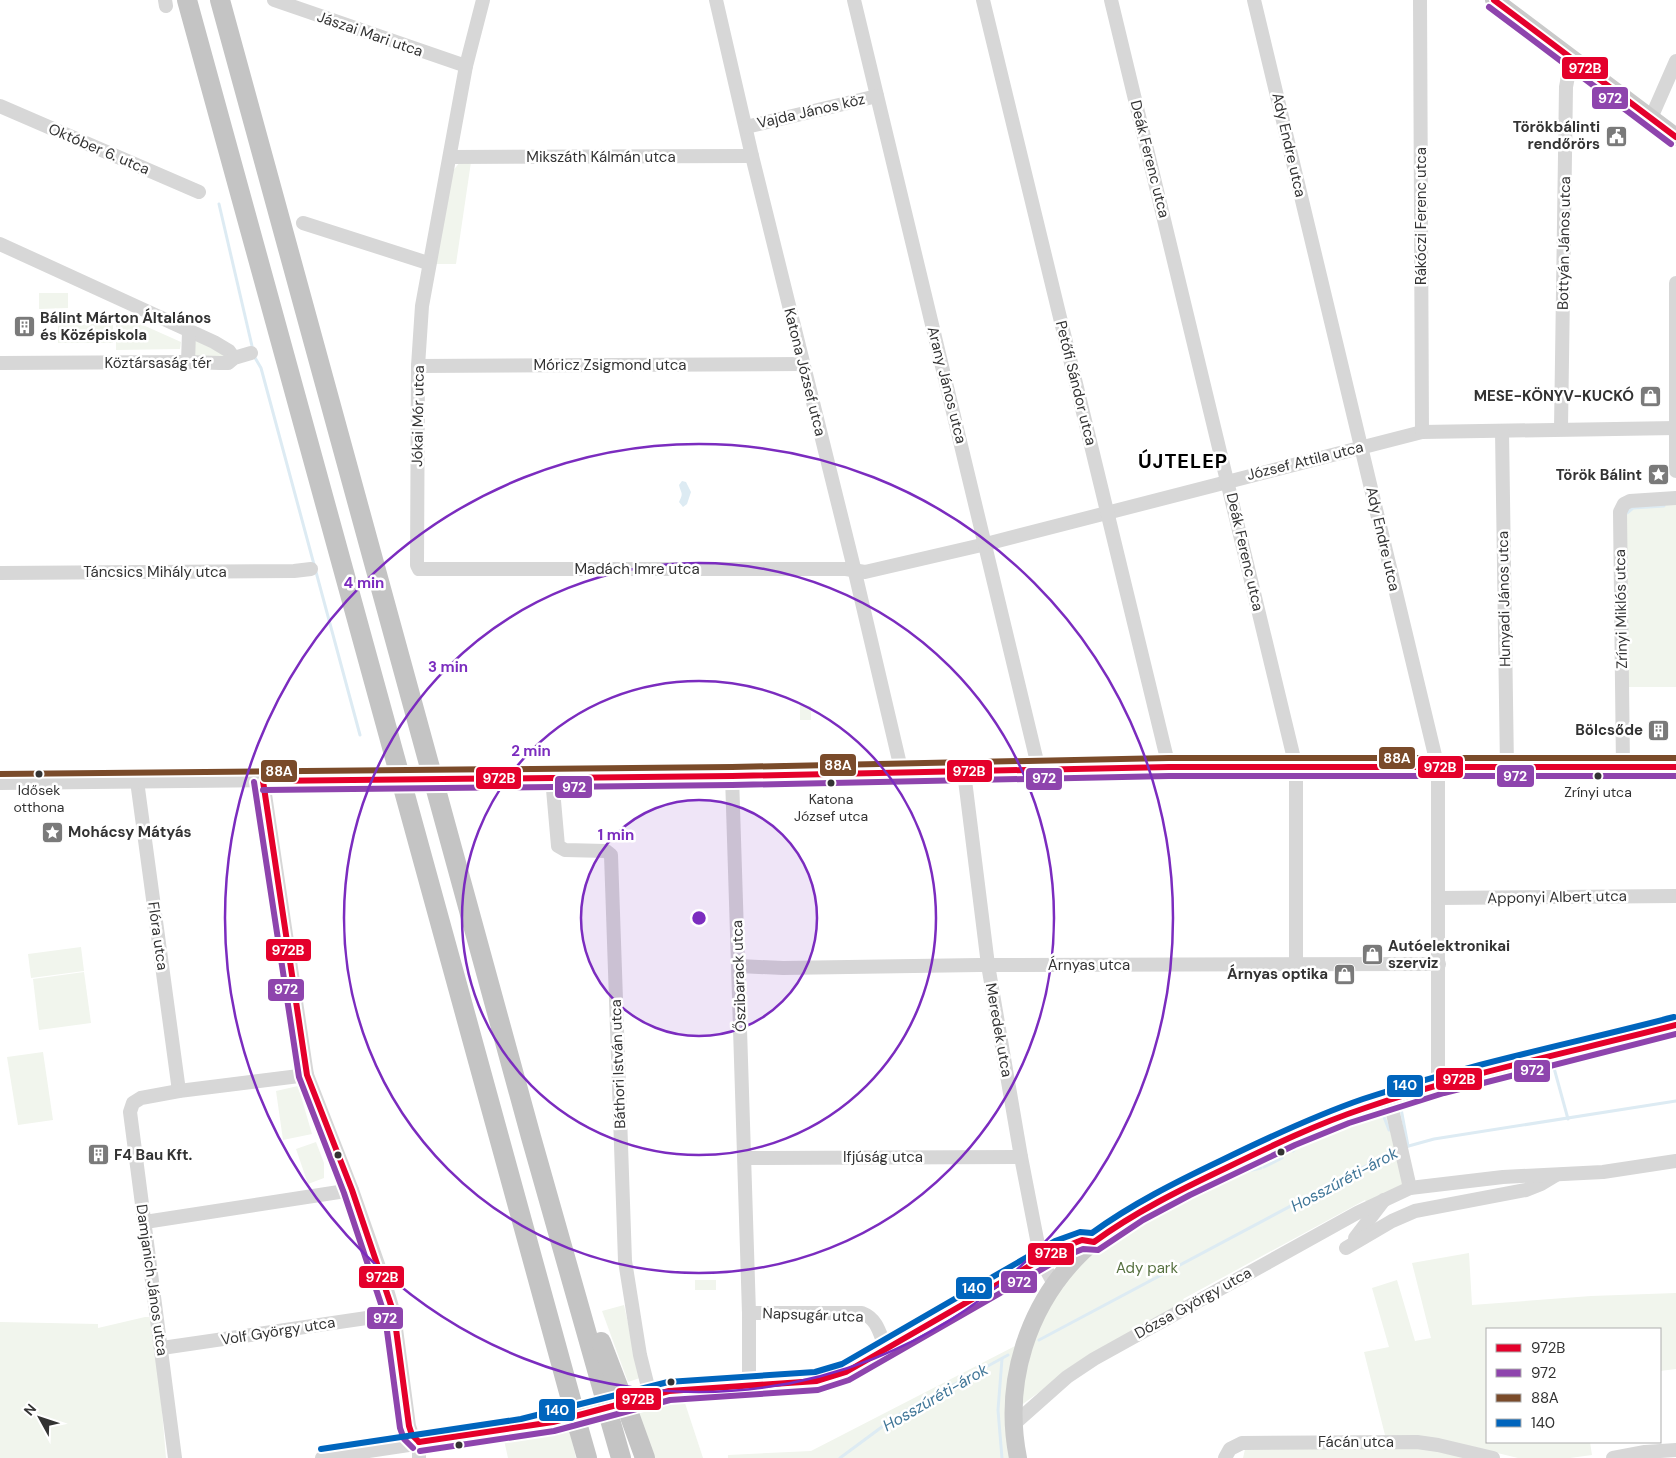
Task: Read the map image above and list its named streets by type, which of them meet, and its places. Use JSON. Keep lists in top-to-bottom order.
{
  "streets": {
    "street": [
      "Jászai Mari utca",
      "Vajda János köz",
      "Ady Endre utca",
      "Október 6. utca",
      "Mikszáth Kálmán utca",
      "Deák Ferenc utca",
      "Rákóczi Ferenc utca",
      "Bottyán János utca",
      "Köztársaság tér",
      "Móricz Zsigmond utca",
      "Katona József utca",
      "Petőfi Sándor utca",
      "Arany János utca",
      "Jókai Mór utca",
      "József Attila utca",
      "Madách Imre utca",
      "Táncsics Mihály utca",
      "Hunyadi János utca",
      "Zrínyi Miklós utca",
      "Apponyi Albert utca",
      "Flóra utca",
      "Árnyas utca",
      "Őszibarack utca",
      "Meredek utca",
      "Báthori István utca",
      "Ifjúság utca",
      "Damjanich János utca",
      "Dózsa György utca",
      "Napsugár utca",
      "Volf György utca",
      "Fácán utca"
    ]
  },
  "crossings": [
    ["Jászai Mari utca", "Jókai Mór utca"],
    ["Vajda János köz", "Katona József utca"],
    ["Vajda János köz", "Arany János utca"],
    ["Ady Endre utca", "József Attila utca"],
    ["Ady Endre utca", "Apponyi Albert utca"],
    ["Ady Endre utca", "Árnyas utca"],
    ["Mikszáth Kálmán utca", "Katona József utca"],
    ["Mikszáth Kálmán utca", "Jókai Mór utca"],
    ["Deák Ferenc utca", "József Attila utca"],
    ["Deák Ferenc utca", "Árnyas utca"],
    ["Rákóczi Ferenc utca", "József Attila utca"],
    ["Bottyán János utca", "József Attila utca"],
    ["Móricz Zsigmond utca", "Katona József utca"],
    ["Móricz Zsigmond utca", "Jókai Mór utca"],
    ["Katona József utca", "József Attila utca"],
    ["Katona József utca", "Madách Imre utca"],
    ["Petőfi Sándor utca", "József Attila utca"],
    ["Arany János utca", "József Attila utca"],
    ["Jókai Mór utca", "Madách Imre utca"],
    ["József Attila utca", "Madách Imre utca"],
    ["József Attila utca", "Hunyadi János utca"],
    ["Flóra utca", "Damjanich János utca"],
    ["Árnyas utca", "Őszibarack utca"],
    ["Árnyas utca", "Meredek utca"],
    ["Őszibarack utca", "Ifjúság utca"],
    ["Őszibarack utca", "Napsugár utca"],
    ["Meredek utca", "Ifjúság utca"],
    ["Damjanich János utca", "Volf György utca"]
  ],
  "districts": ["ÚJTELEP"],
  "water": ["Hosszúréti-árok"],
  "parks": ["Ady park"],
  "places": {
    "public building": ["Törökbálinti rendőrörs"],
    "building": ["Bálint Márton Általános és Középiskola", "Bölcsőde", "F4 Bau Kft."],
    "shop": ["MESE-KÖNYV-KUCKÓ", "Autóelektronikai szerviz", "Árnyas optika"],
    "place": ["Török Bálint", "Mohácsy Mátyás"],
    "other": ["Idősek otthona", "Zrínyi utca", "Katona József utca"]
  },
  "lines": [
    "transit line 972B",
    "transit line 972",
    "transit line 88A",
    "transit line 140"
  ],
  "legend": [
    "972B",
    "972",
    "88A",
    "140"
  ],
  "north": "top left",
  "rings": [
    "4 min",
    "3 min",
    "2 min",
    "1 min"
  ]
}
